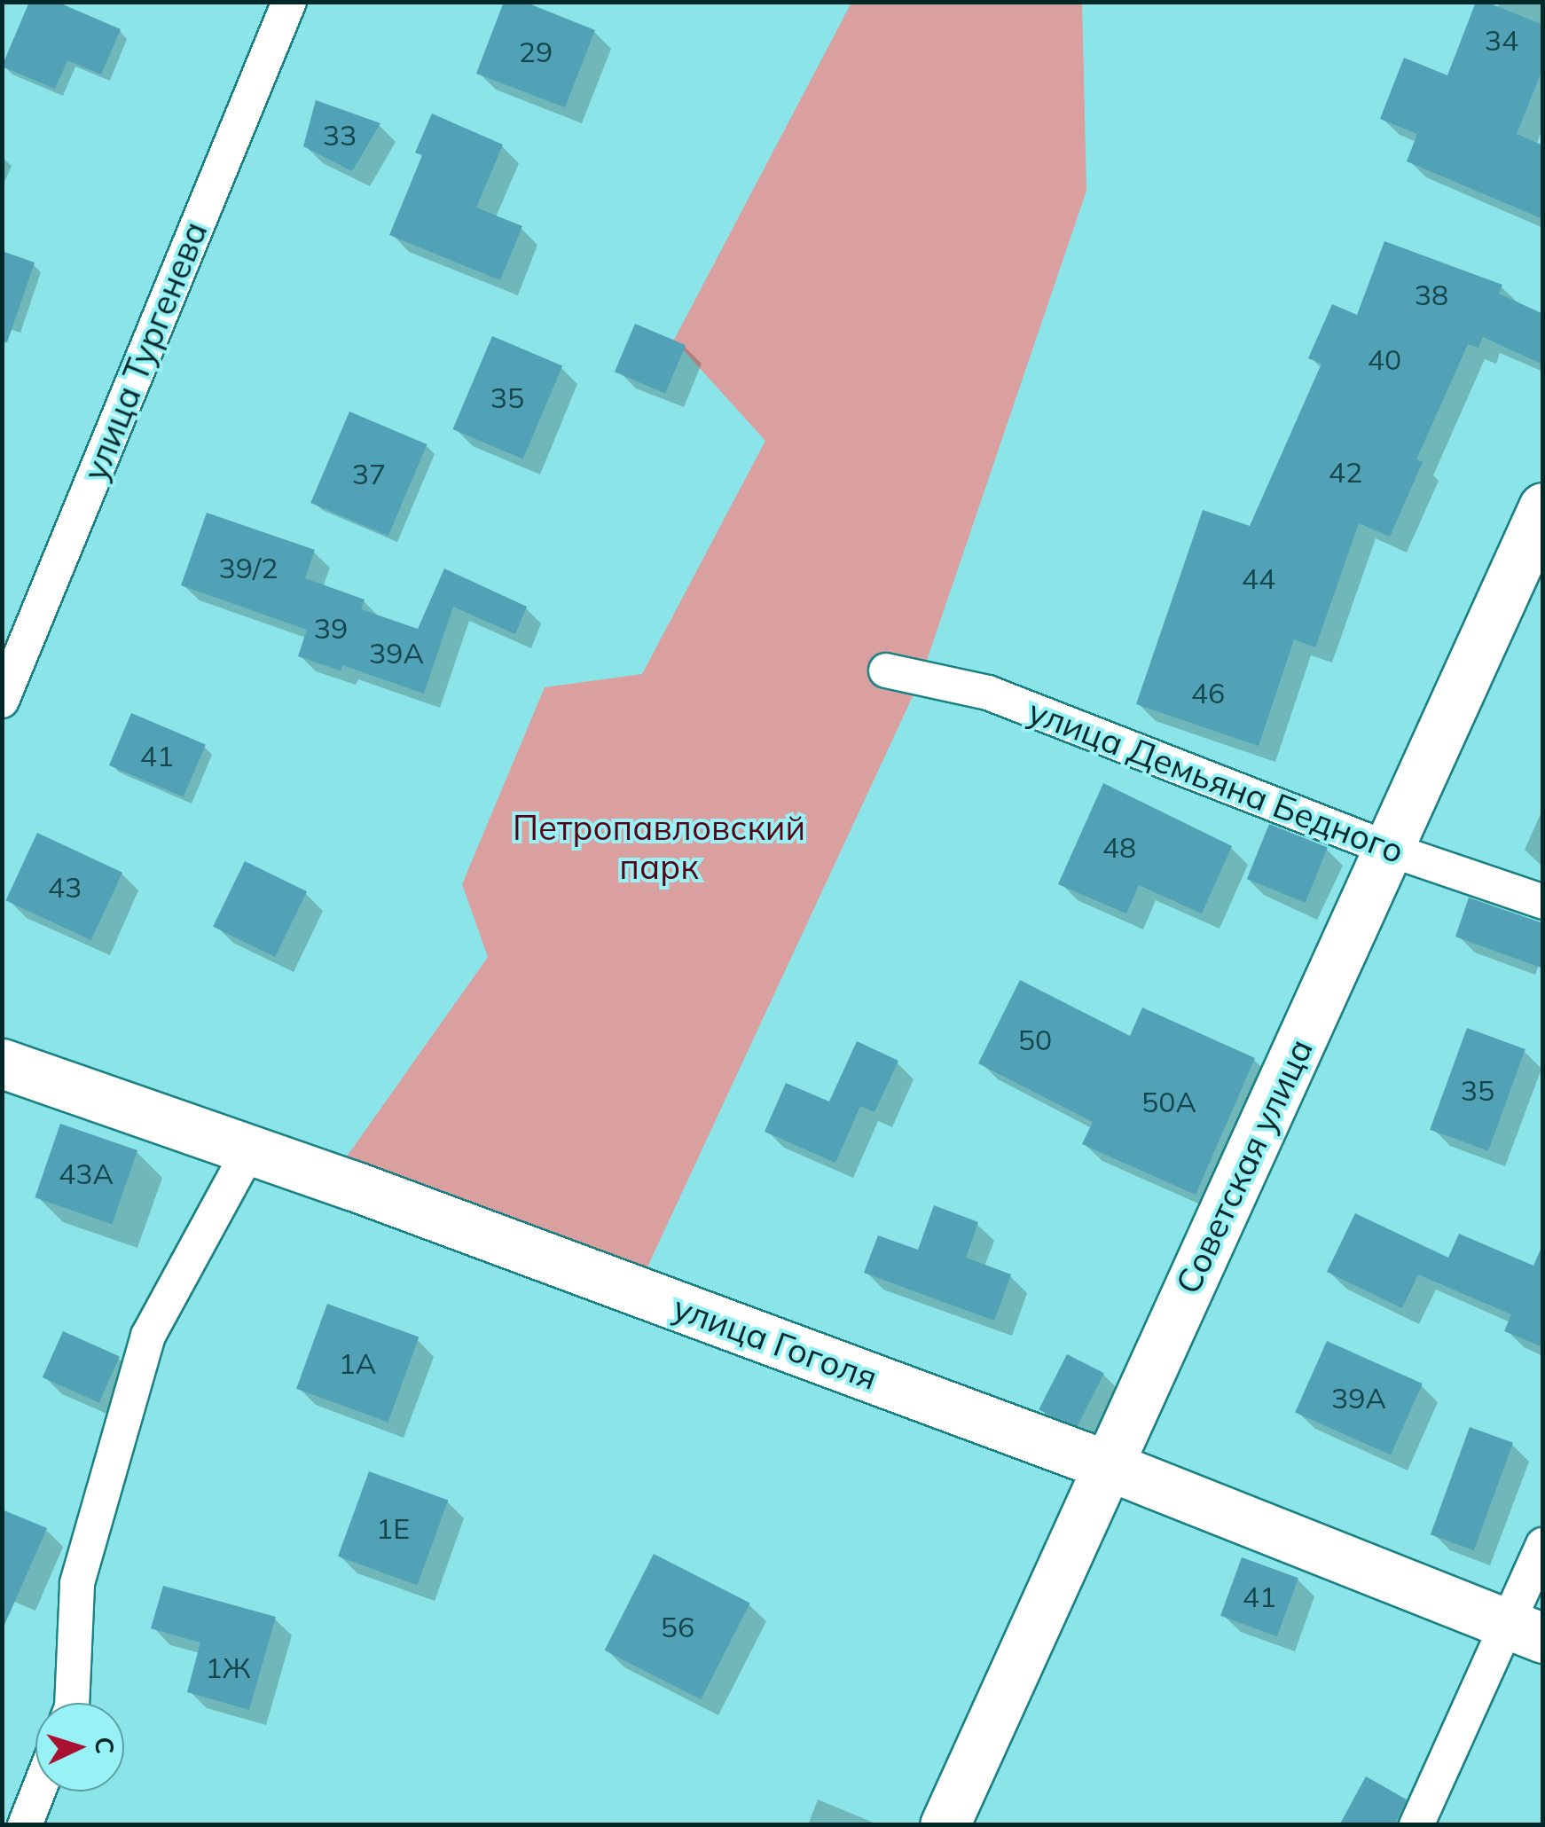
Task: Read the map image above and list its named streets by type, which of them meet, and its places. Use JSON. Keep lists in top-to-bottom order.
{
  "streets": {
    "street": [
      "улица Тургенева",
      "улица Демьяна Бедного",
      "Советская улица",
      "улица Гоголя"
    ]
  },
  "crossings": [
    ["улица Демьяна Бедного", "Советская улица"],
    ["Советская улица", "улица Гоголя"]
  ],
  "parks": ["Петропавловский парк"],
  "house_numbers": [
    "34",
    "29",
    "33",
    "38",
    "40",
    "35",
    "42",
    "37",
    "39/2",
    "44",
    "39",
    "39А",
    "46",
    "41",
    "48",
    "43",
    "50",
    "35",
    "50А",
    "43А",
    "1А",
    "39А",
    "1Е",
    "41",
    "56",
    "1Ж"
  ],
  "north": "right"
}
